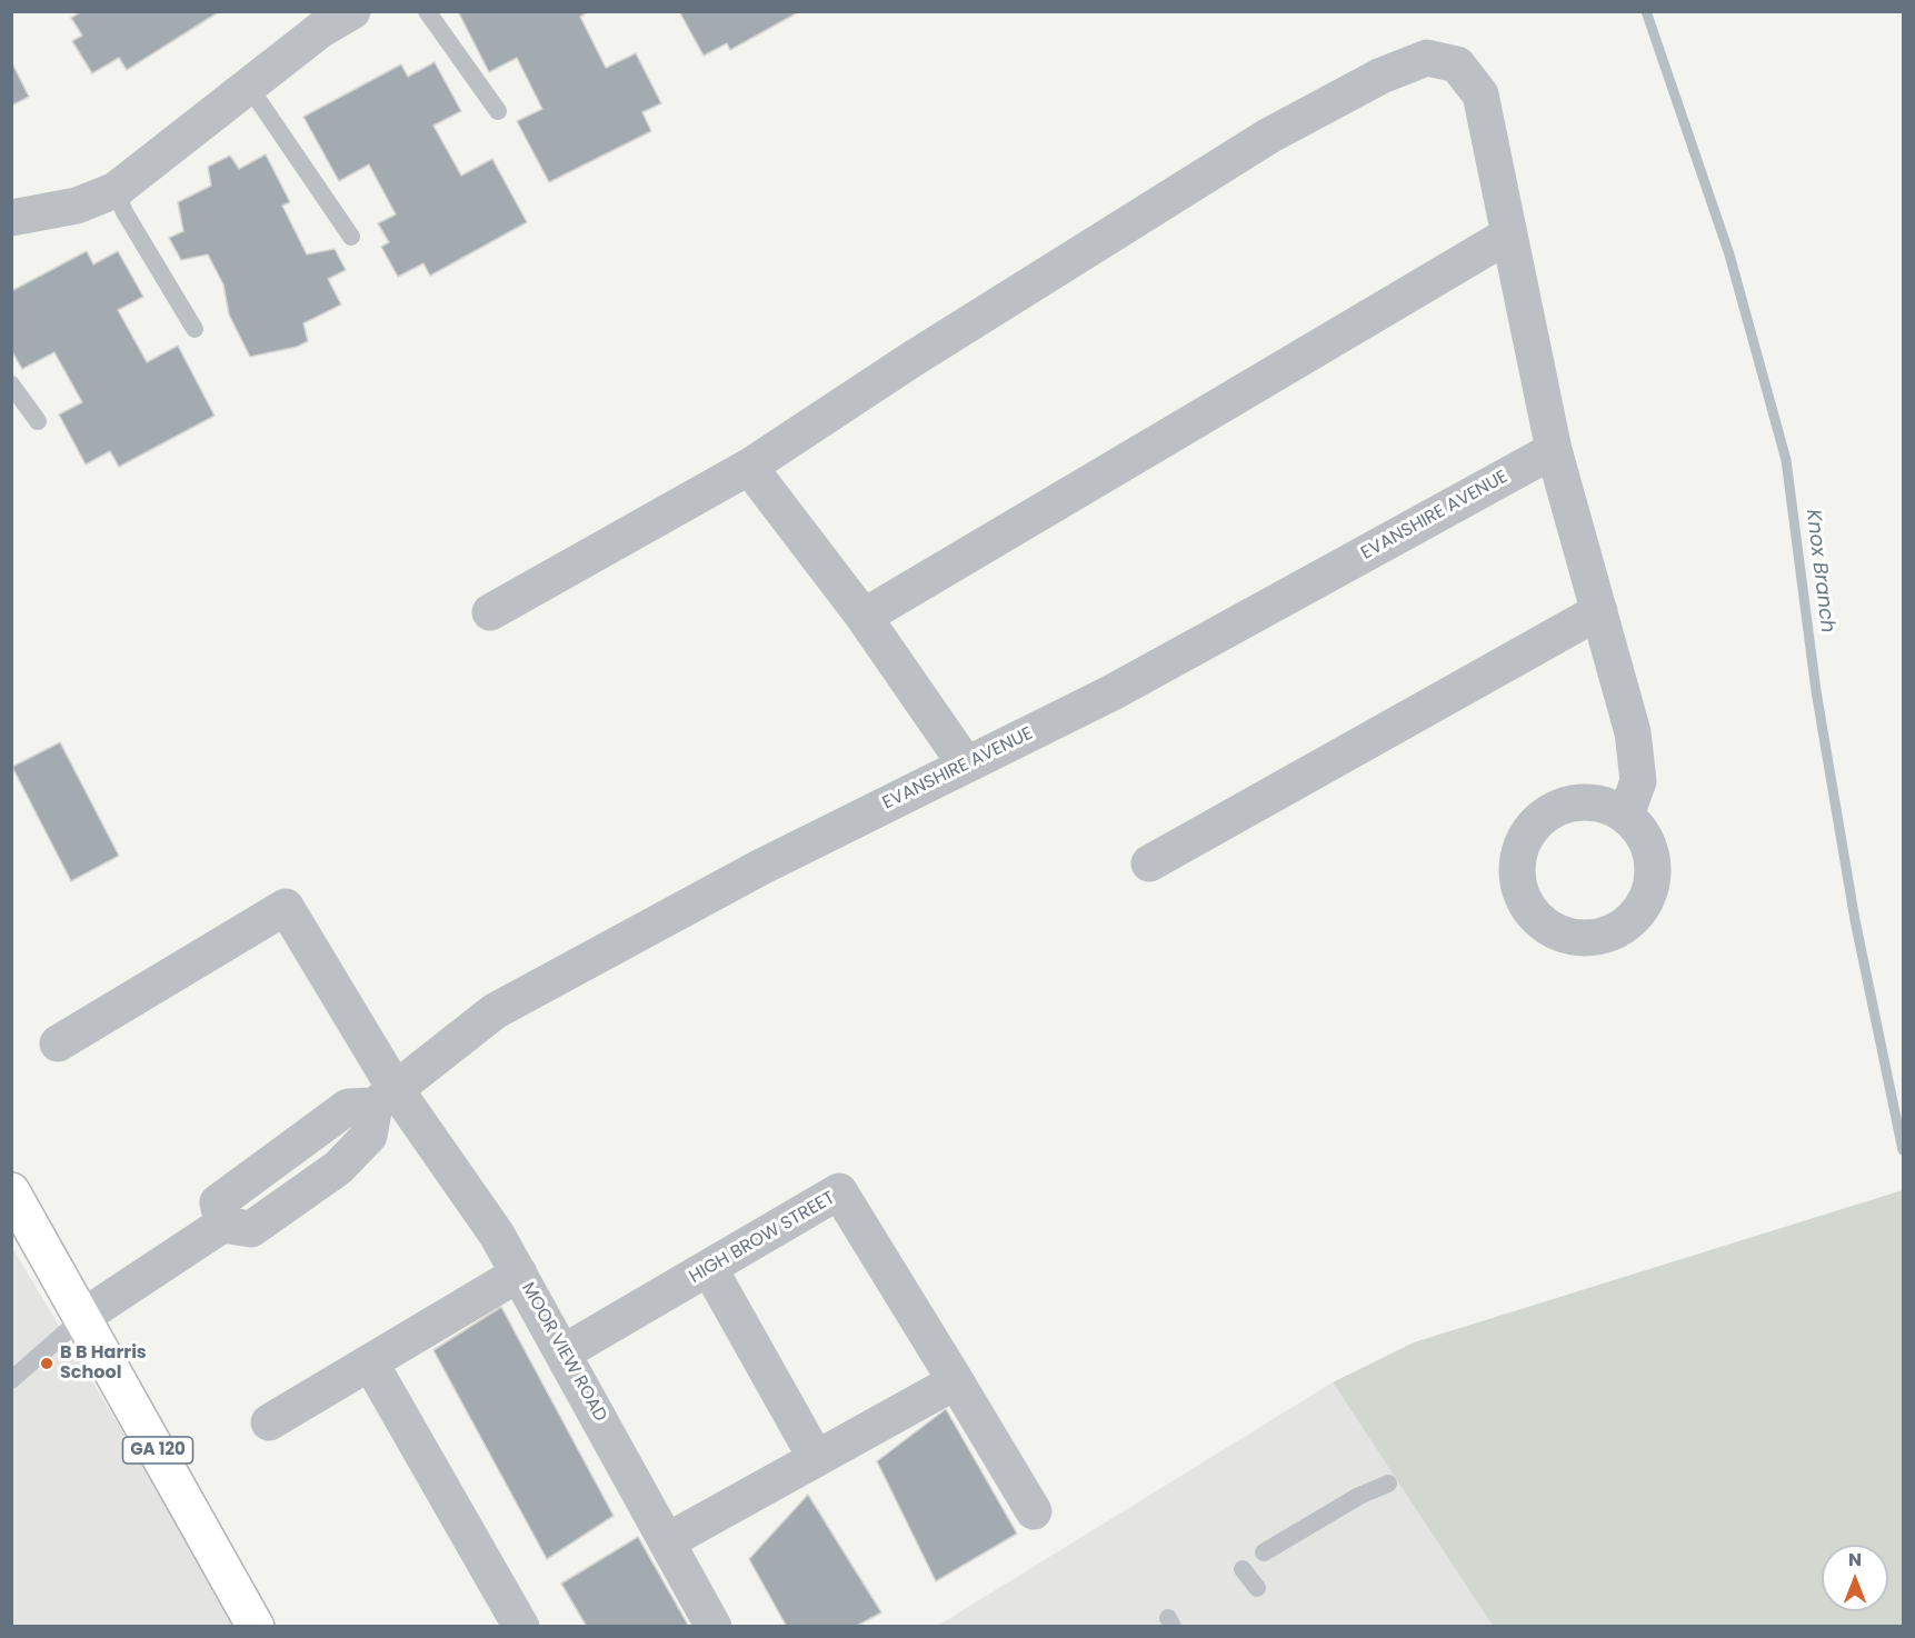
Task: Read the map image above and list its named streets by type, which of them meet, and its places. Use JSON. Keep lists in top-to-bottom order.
{
  "streets": {
    "main road": ["GA 120"],
    "street": ["EVANSHIRE AVENUE", "HIGH BROW STREET", "MOOR VIEW ROAD"]
  },
  "crossings": [
    ["EVANSHIRE AVENUE", "MOOR VIEW ROAD"],
    ["HIGH BROW STREET", "MOOR VIEW ROAD"]
  ],
  "water": ["Knox Branch"],
  "places": ["B B Harris School"],
  "north": "top"
}
